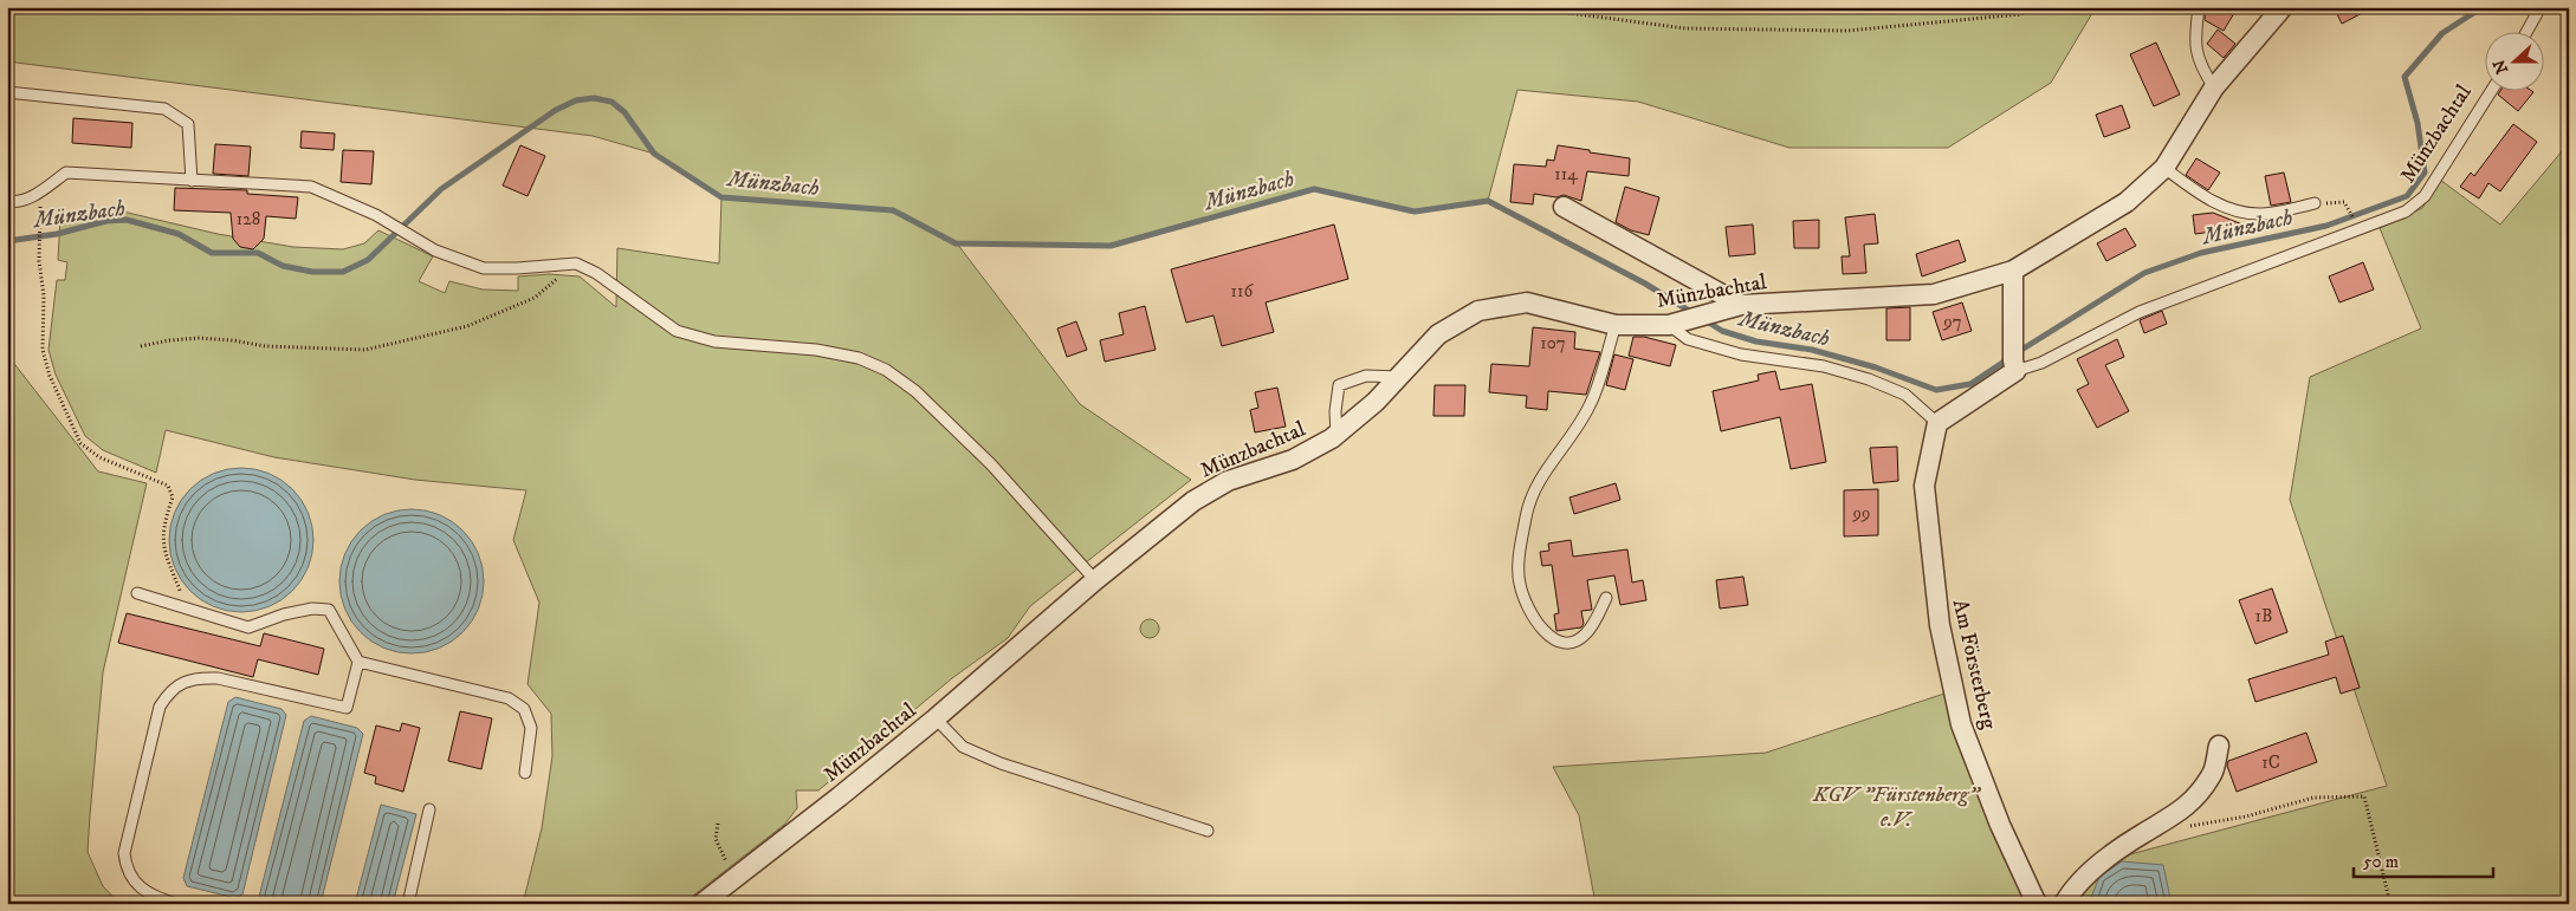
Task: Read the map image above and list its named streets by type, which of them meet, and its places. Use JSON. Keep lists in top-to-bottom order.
{
  "streets": {
    "street": ["Münzbachtal", "Am Försterberg"]
  },
  "crossings": [
    ["Münzbachtal", "Am Försterberg"]
  ],
  "water": ["Münzbach"],
  "parks": ["KGV \"Fürstenberg\" e.V."],
  "house_numbers": [
    "114",
    "128",
    "116",
    "97",
    "107",
    "99",
    "1B",
    "1C"
  ],
  "scale_bar": "50 m",
  "north": "left"
}
